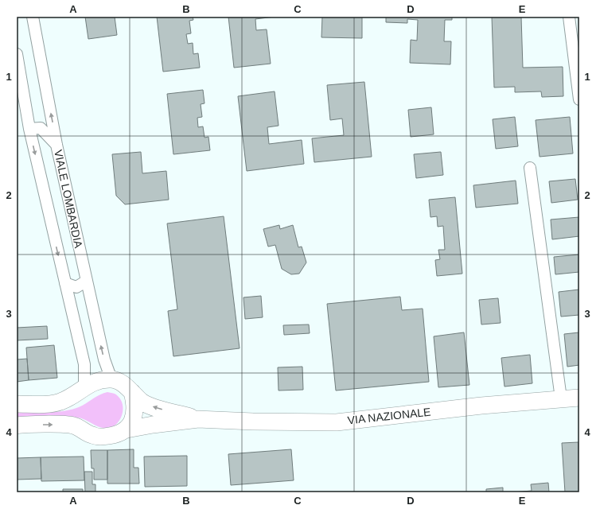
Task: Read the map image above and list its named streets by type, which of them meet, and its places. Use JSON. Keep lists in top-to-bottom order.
{
  "streets": {
    "main road": ["VIA NAZIONALE"],
    "street": ["VIALE LOMBARDIA"]
  },
  "crossings": [
    ["VIALE LOMBARDIA", "VIA NAZIONALE"]
  ],
  "grid": {
    "columns": [
      "A",
      "B",
      "C",
      "D",
      "E"
    ],
    "rows": [
      "1",
      "2",
      "3",
      "4"
    ]
  }
}
